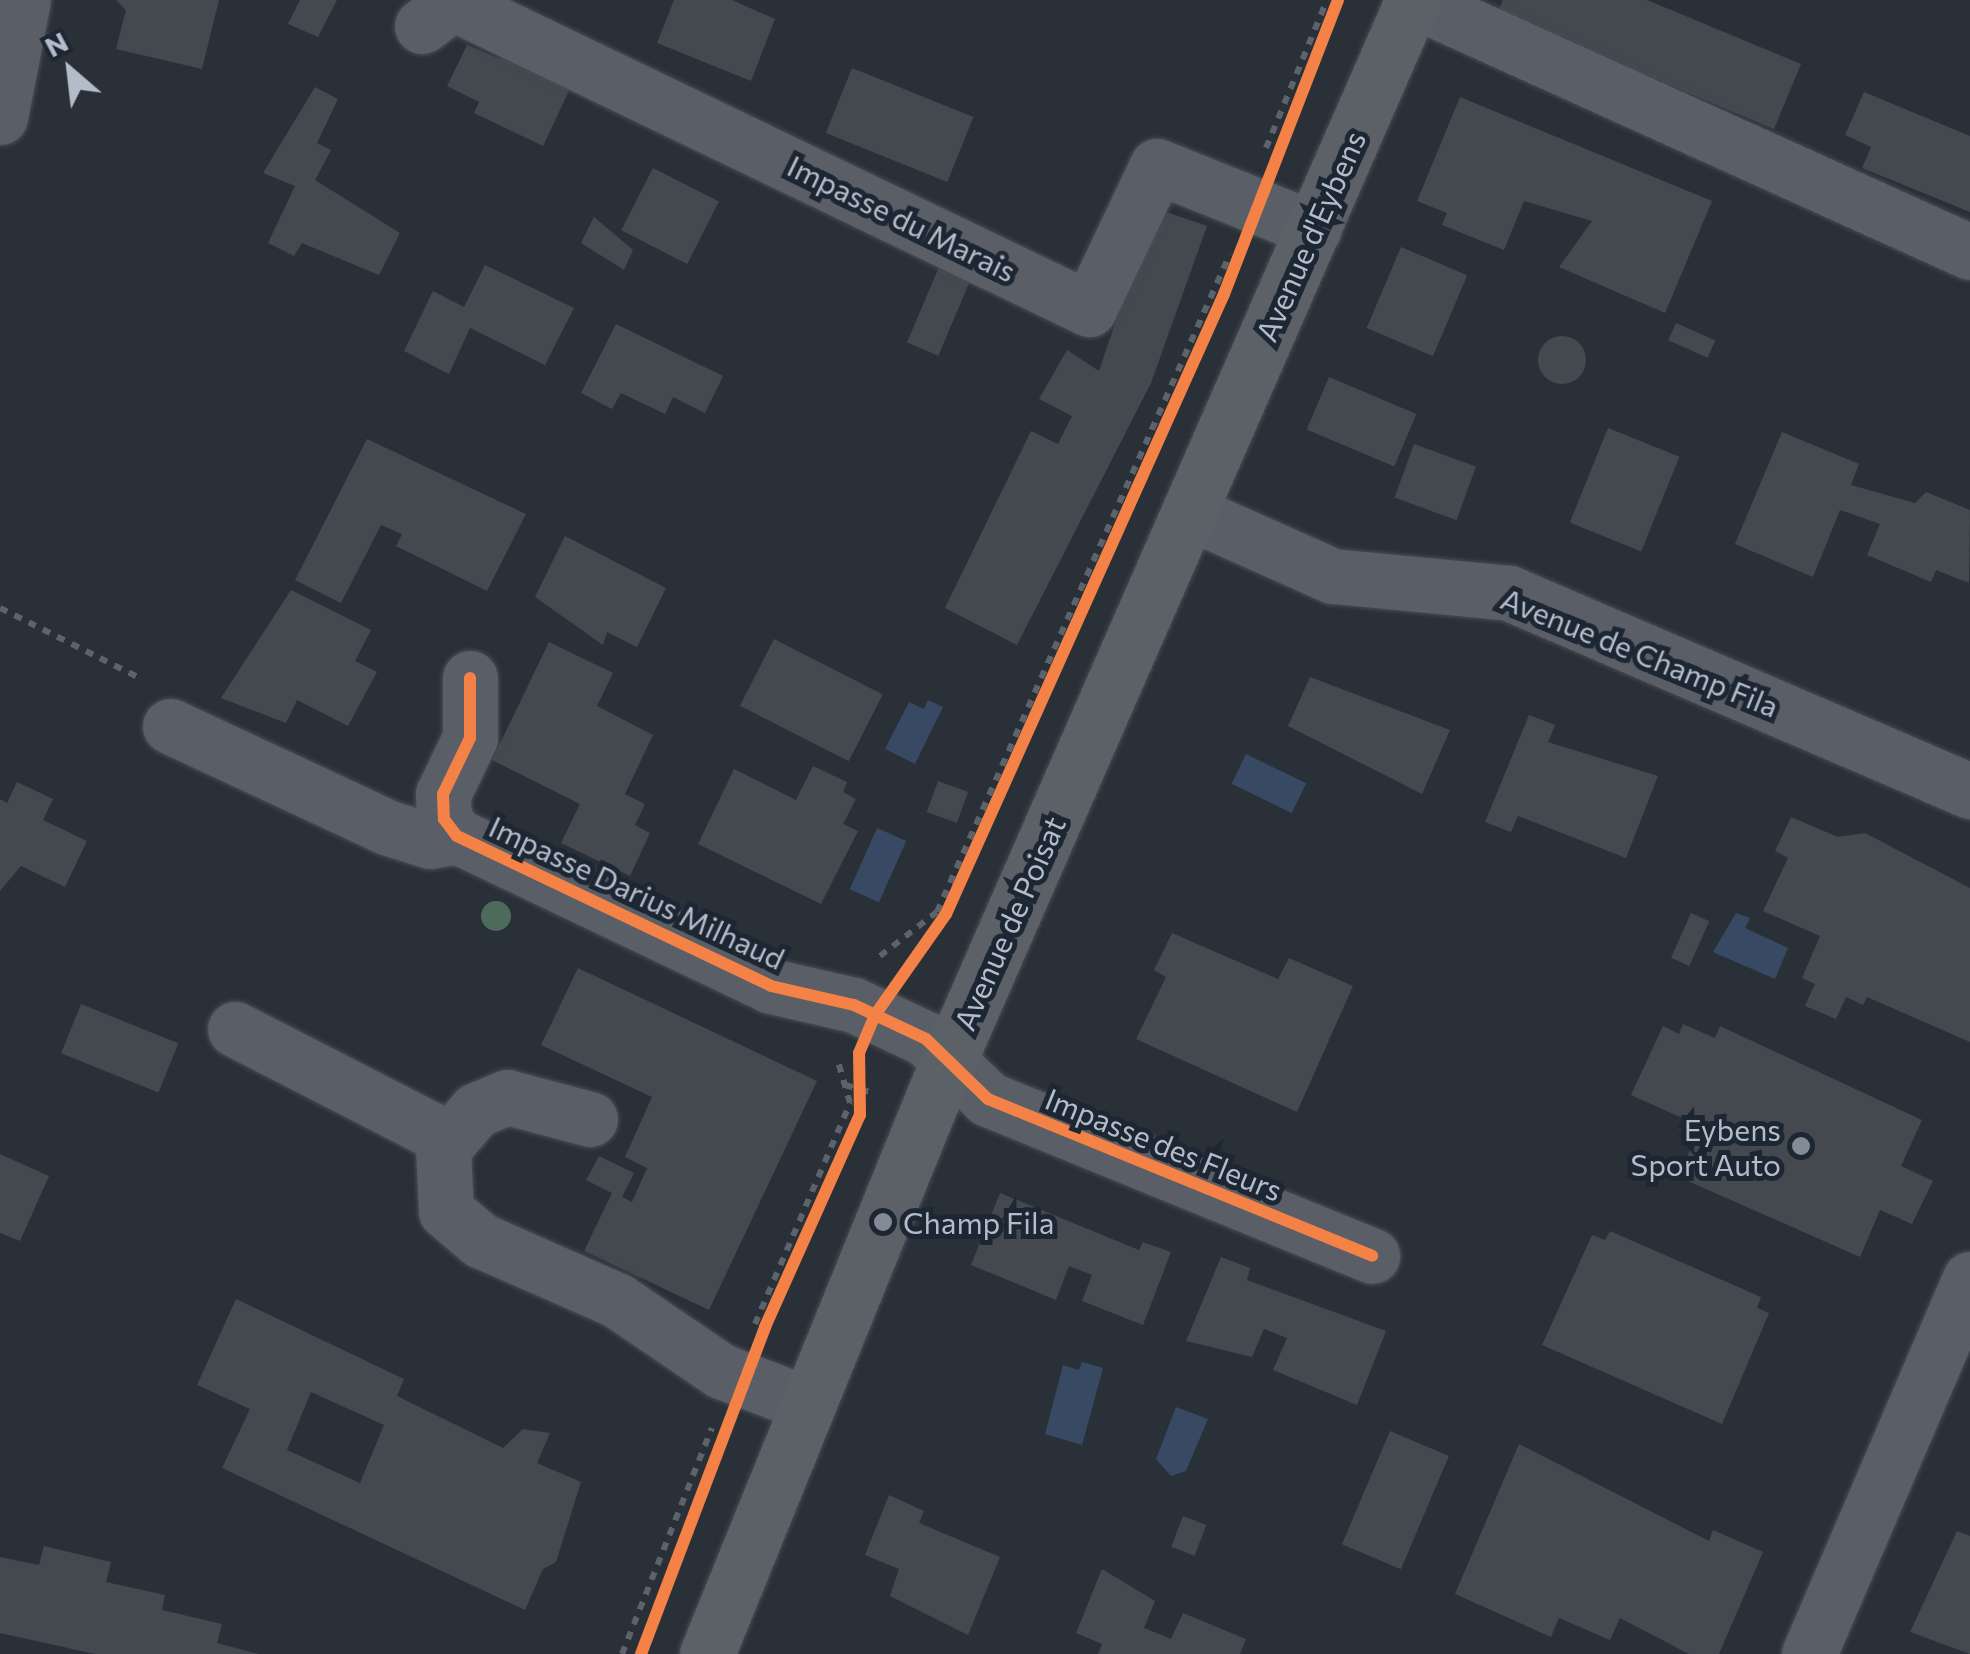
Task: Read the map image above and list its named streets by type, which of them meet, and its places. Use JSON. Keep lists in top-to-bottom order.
{
  "streets": {
    "main road": ["Avenue d'Eybens", "Avenue de Poisat"],
    "street": [
      "Impasse du Marais",
      "Avenue de Champ Fila",
      "Impasse Darius Milhaud",
      "Impasse des Fleurs"
    ]
  },
  "crossings": [
    ["Impasse du Marais", "Avenue d'Eybens"],
    ["Avenue d'Eybens", "Avenue de Champ Fila"],
    ["Avenue d'Eybens", "Avenue de Poisat"],
    ["Avenue de Champ Fila", "Avenue de Poisat"],
    ["Impasse Darius Milhaud", "Avenue de Poisat"],
    ["Impasse Darius Milhaud", "Impasse des Fleurs"],
    ["Avenue de Poisat", "Impasse des Fleurs"]
  ],
  "places": ["Eybens Sport Auto", "Champ Fila"],
  "north": "top left"
}
